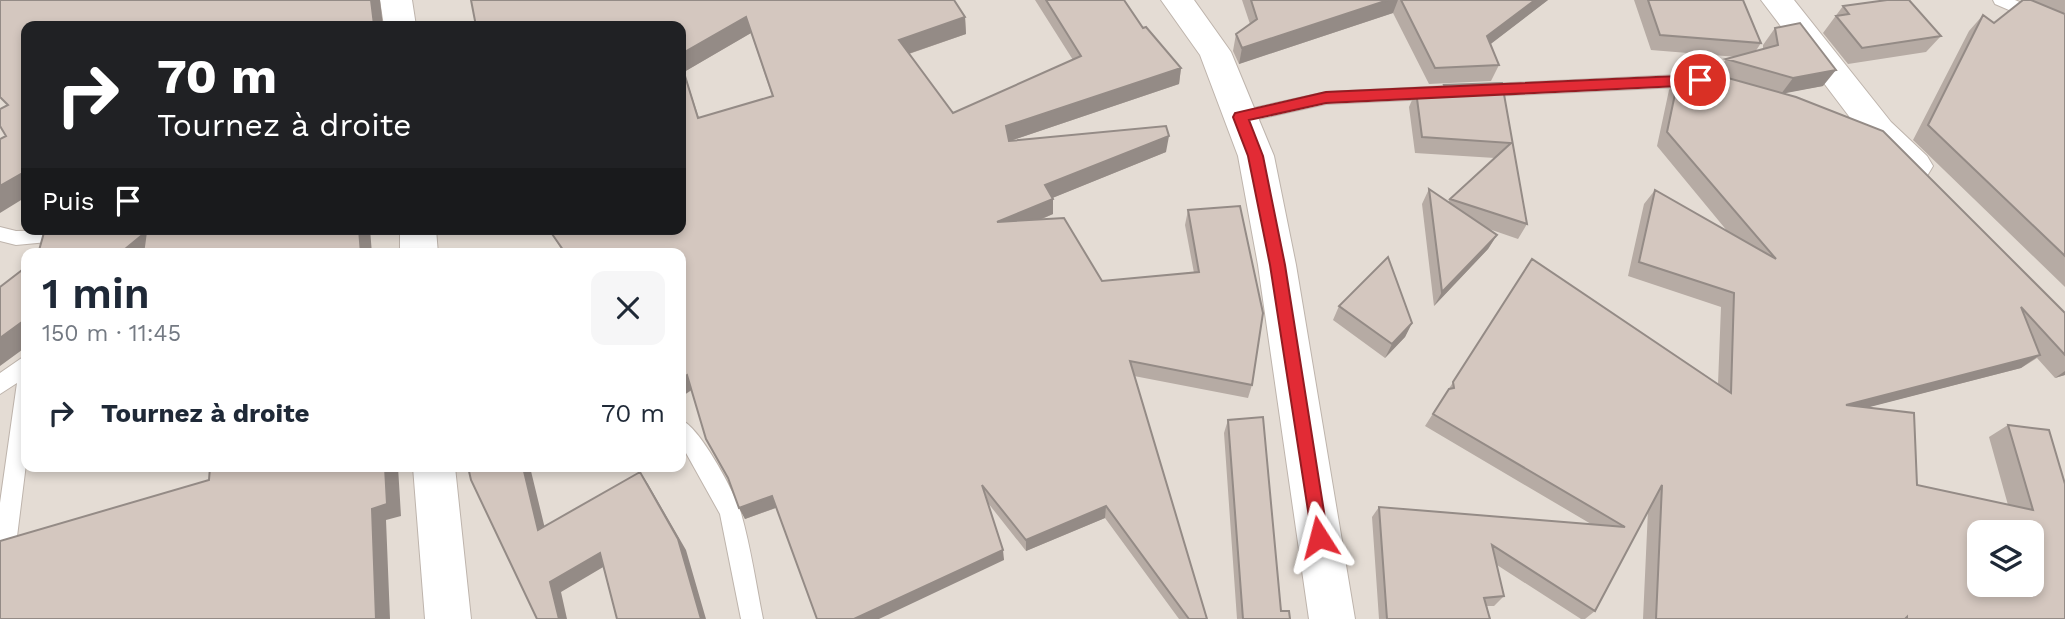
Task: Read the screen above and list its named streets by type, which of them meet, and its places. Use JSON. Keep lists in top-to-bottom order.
{
  "page": {
    "turn": ["70 m", "Tournez à droite"],
    "then": "Puis",
    "heading": ["1 min", "150 m · 11:45"],
    "list": [
      {
        "name": "Tournez à droite",
        "value": "70 m"
      }
    ]
  }
}
